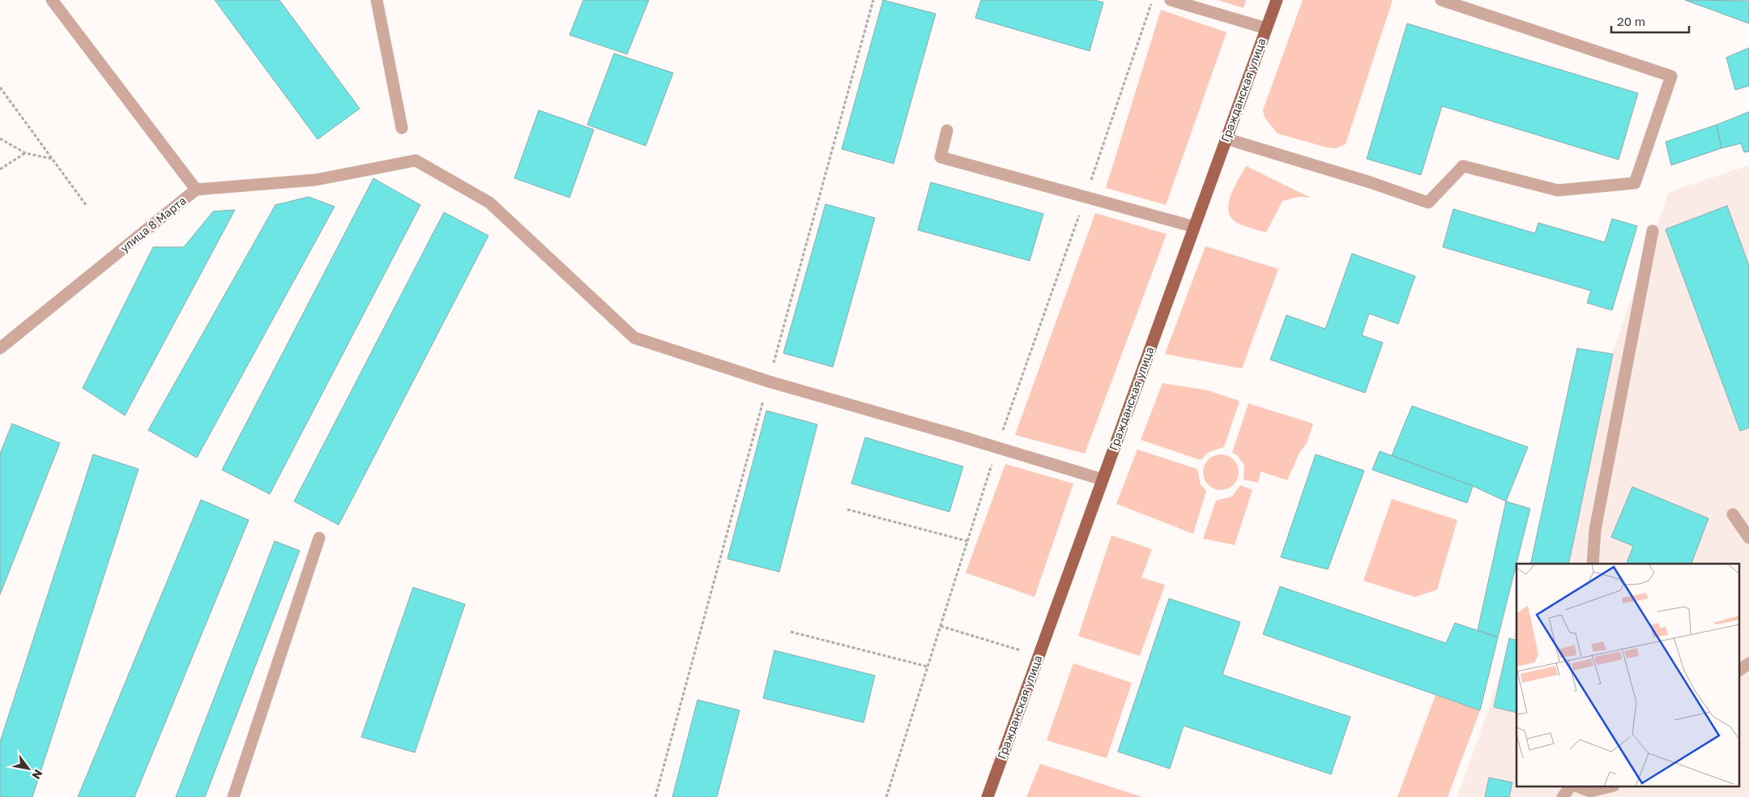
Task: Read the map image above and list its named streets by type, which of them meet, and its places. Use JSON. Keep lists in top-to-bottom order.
{
  "streets": {
    "main road": ["Гражданская улица"],
    "street": ["улица 8 Марта"]
  },
  "scale_bar": "20 m",
  "north": "bottom right"
}
